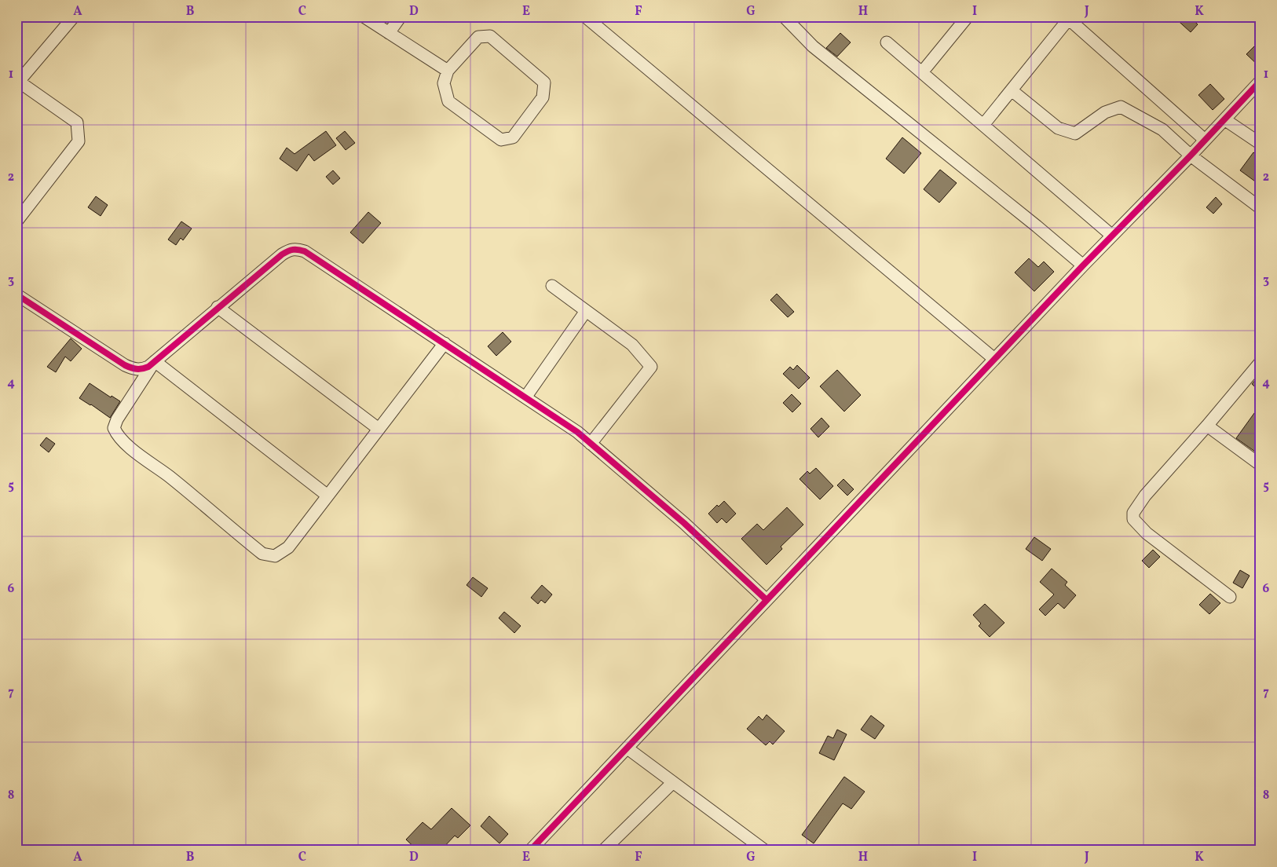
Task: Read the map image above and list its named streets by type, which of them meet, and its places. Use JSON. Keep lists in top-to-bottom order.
{
  "grid": {
    "columns": [
      "A",
      "B",
      "C",
      "D",
      "E",
      "F",
      "G",
      "H",
      "I",
      "J",
      "K"
    ],
    "rows": [
      "1",
      "2",
      "3",
      "4",
      "5",
      "6",
      "7",
      "8"
    ]
  }
}
